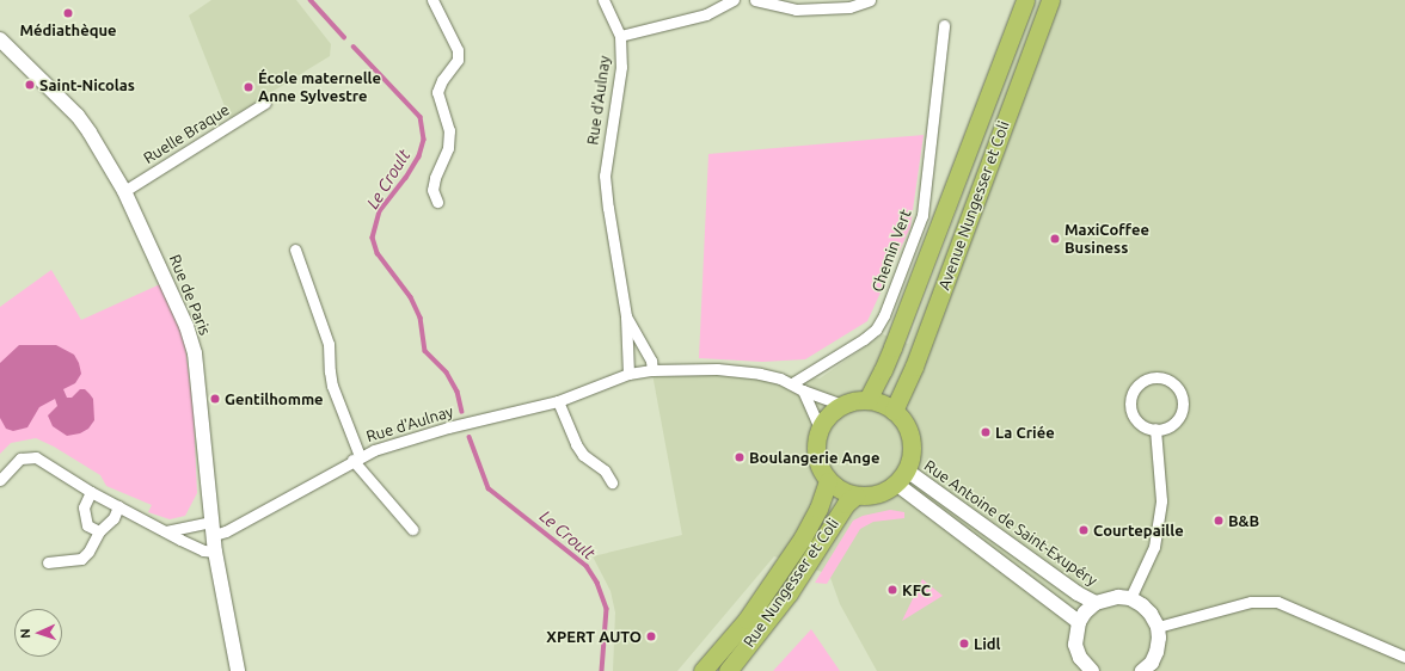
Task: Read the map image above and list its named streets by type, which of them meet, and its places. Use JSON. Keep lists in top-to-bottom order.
{
  "streets": {
    "main road": ["Avenue Nungesser et Coli", "Rue Nungesser et Coli"],
    "street": [
      "Rue d'Aulnay",
      "Ruelle Braque",
      "Chemin Vert",
      "Rue de Paris",
      "Rue Antoine de Saint-Exupéry"
    ]
  },
  "crossings": [
    ["Rue d'Aulnay", "Avenue Nungesser et Coli"],
    ["Rue d'Aulnay", "Chemin Vert"],
    ["Rue d'Aulnay", "Rue de Paris"],
    ["Rue d'Aulnay", "Rue Antoine de Saint-Exupéry"],
    ["Rue d'Aulnay", "Rue Nungesser et Coli"],
    ["Ruelle Braque", "Rue de Paris"],
    ["Avenue Nungesser et Coli", "Rue Antoine de Saint-Exupéry"],
    ["Avenue Nungesser et Coli", "Rue Nungesser et Coli"],
    ["Rue Antoine de Saint-Exupéry", "Rue Nungesser et Coli"]
  ],
  "water": ["Le Croult"],
  "places": [
    "Médiathèque",
    "Saint-Nicolas",
    "École maternelle Anne Sylvestre",
    "MaxiCoffee Business",
    "Gentilhomme",
    "La Criée",
    "Boulangerie Ange",
    "B&B",
    "Courtepaille",
    "KFC",
    "XPERT AUTO",
    "Lidl"
  ],
  "north": "left"
}
